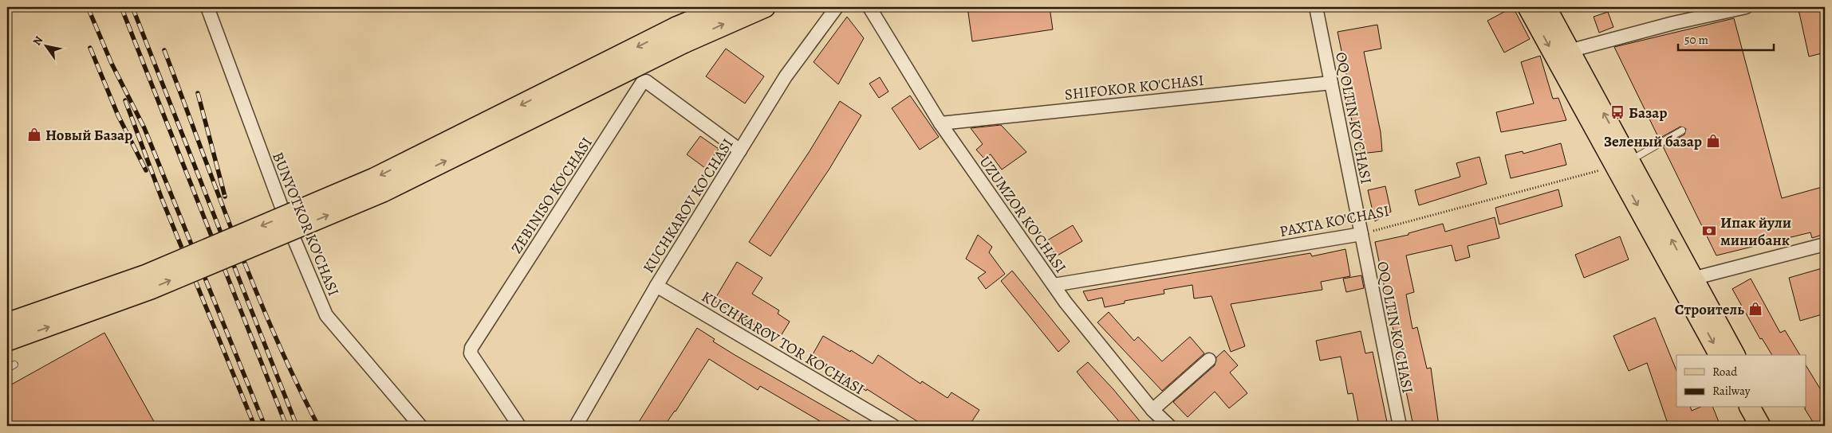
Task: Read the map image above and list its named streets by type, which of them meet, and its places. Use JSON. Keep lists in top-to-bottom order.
{
  "streets": {
    "street": [
      "SHIFOKOR KO'CHASI",
      "OQ OLTIN KO'CHASI",
      "ZEBINISO KO'CHASI",
      "KUCHKAROV KO'CHASI",
      "UZUMZOR KO'CHASI",
      "PAXTA KO'CHASI",
      "BUNYOTKOR KO'CHASI",
      "KUCHKAROV TOR KO'CHASI"
    ]
  },
  "crossings": [
    ["SHIFOKOR KO'CHASI", "OQ OLTIN KO'CHASI"],
    ["SHIFOKOR KO'CHASI", "UZUMZOR KO'CHASI"],
    ["OQ OLTIN KO'CHASI", "PAXTA KO'CHASI"],
    ["ZEBINISO KO'CHASI", "KUCHKAROV KO'CHASI"],
    ["KUCHKAROV KO'CHASI", "KUCHKAROV TOR KO'CHASI"],
    ["UZUMZOR KO'CHASI", "PAXTA KO'CHASI"]
  ],
  "places": {
    "bus stop": ["Базар"],
    "shop": ["Новый Базар", "Зеленый базар", "Строитель"],
    "bank": ["Ипак йули минибанк"]
  },
  "legend": ["Road", "Railway"],
  "scale_bar": "50 m",
  "north": "top left"
}
